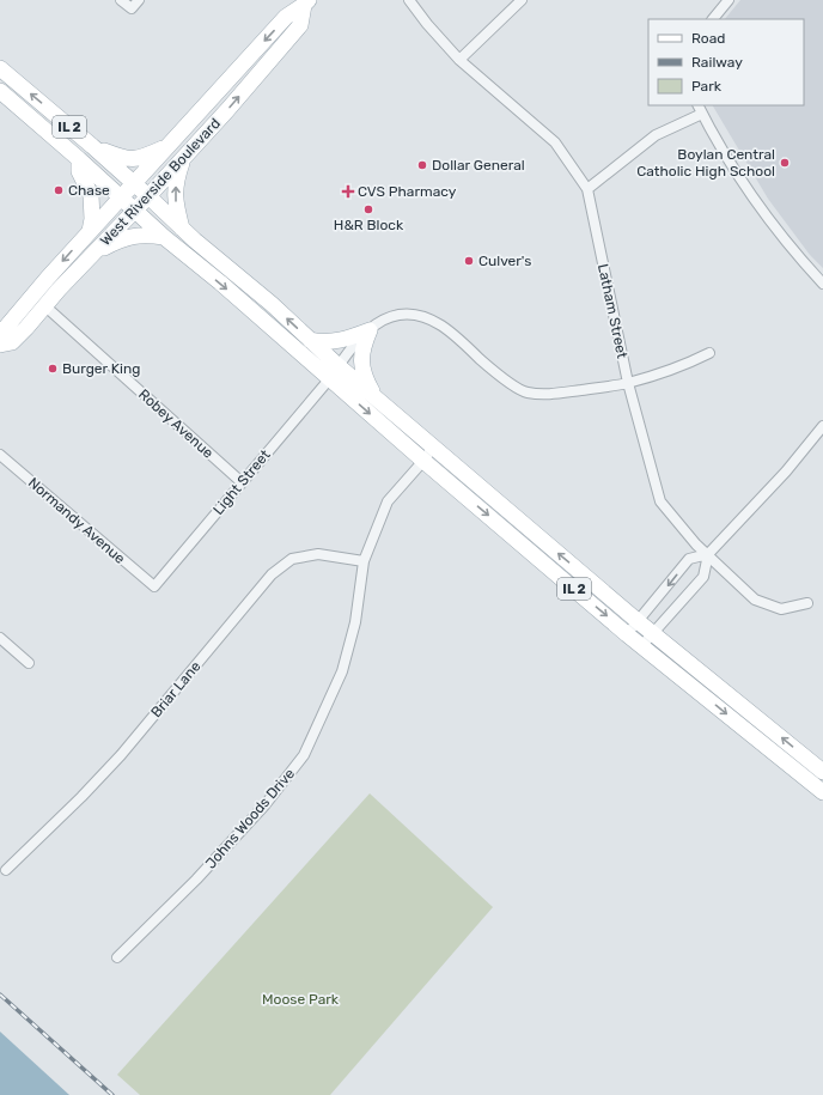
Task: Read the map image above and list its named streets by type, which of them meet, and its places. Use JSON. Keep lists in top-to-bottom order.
{
  "streets": {
    "main road": ["IL 2", "West Riverside Boulevard"],
    "street": [
      "Latham Street",
      "Robey Avenue",
      "Light Street",
      "Normandy Avenue",
      "Briar Lane",
      "Johns Woods Drive"
    ]
  },
  "crossings": [
    ["IL 2", "West Riverside Boulevard"],
    ["IL 2", "Light Street"],
    ["IL 2", "Johns Woods Drive"],
    ["West Riverside Boulevard", "Robey Avenue"],
    ["Latham Street", "Light Street"],
    ["Robey Avenue", "Light Street"],
    ["Light Street", "Normandy Avenue"],
    ["Briar Lane", "Johns Woods Drive"]
  ],
  "parks": ["Moose Park"],
  "places": {
    "other": [
      "Boylan Central Catholic High School",
      "Dollar General",
      "Chase",
      "H&R Block",
      "Culver's",
      "Burger King"
    ],
    "health": ["CVS Pharmacy"]
  },
  "legend": ["Road", "Railway", "Park"]
}
